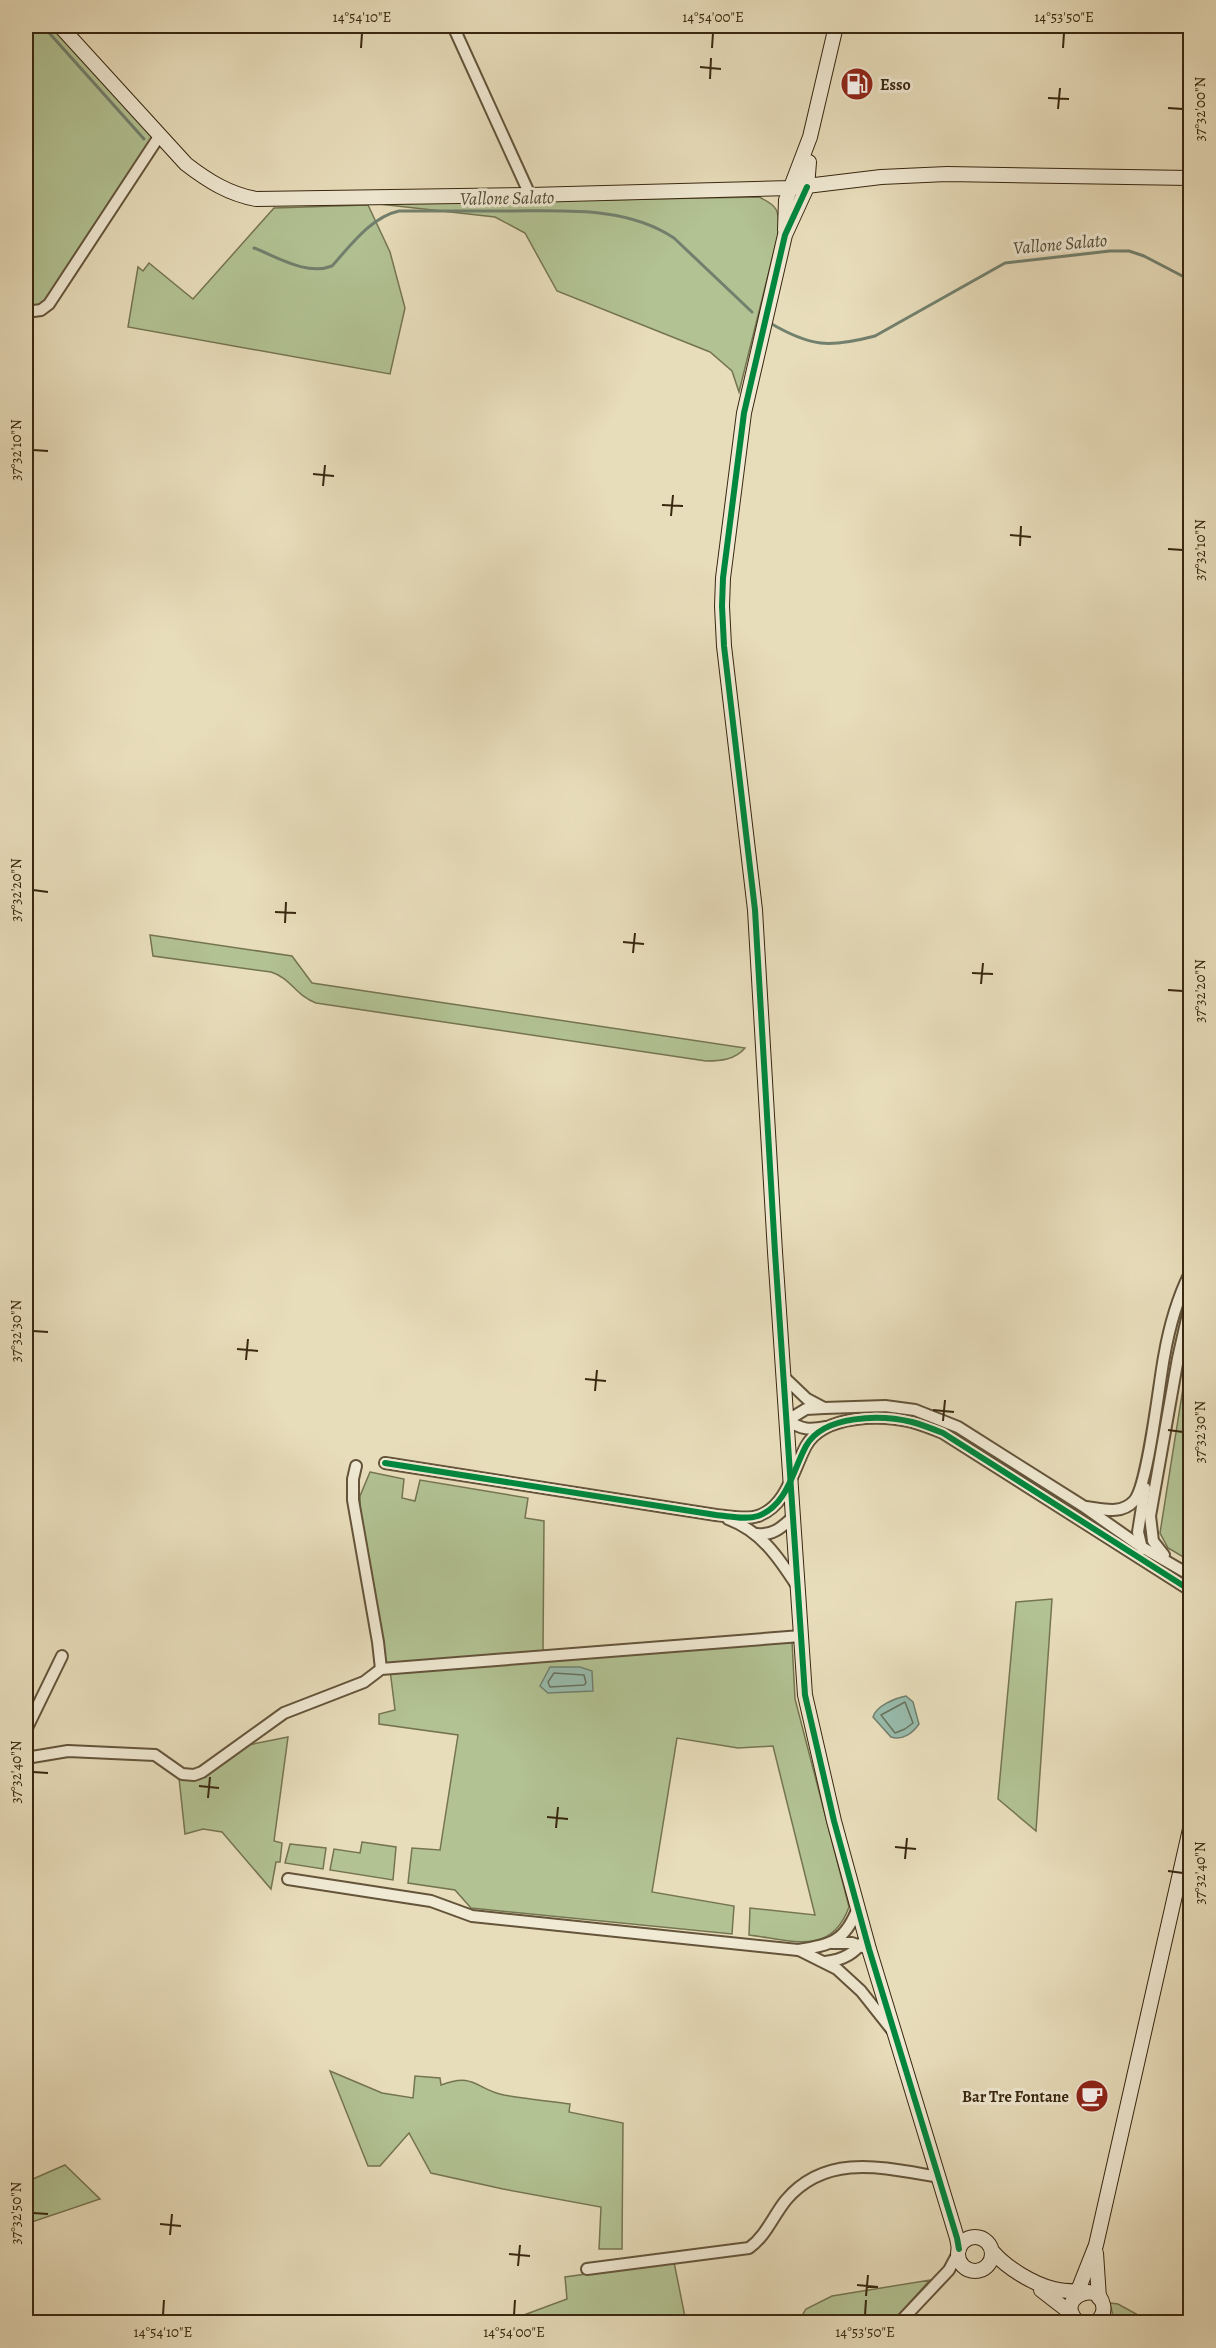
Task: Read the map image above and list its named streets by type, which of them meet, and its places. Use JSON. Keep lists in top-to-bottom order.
{
  "water": ["Vallone Salato"],
  "places": {
    "fuel station": ["Esso"],
    "cafe": ["Bar Tre Fontane"]
  },
  "coordinates": [
    "14°54'10\"E",
    "14°54'00\"E",
    "14°53'50\"E",
    "37°32'00\"N",
    "37°32'10\"N",
    "37°32'20\"N",
    "37°32'30\"N",
    "37°32'40\"N",
    "37°32'50\"N"
  ]
}
